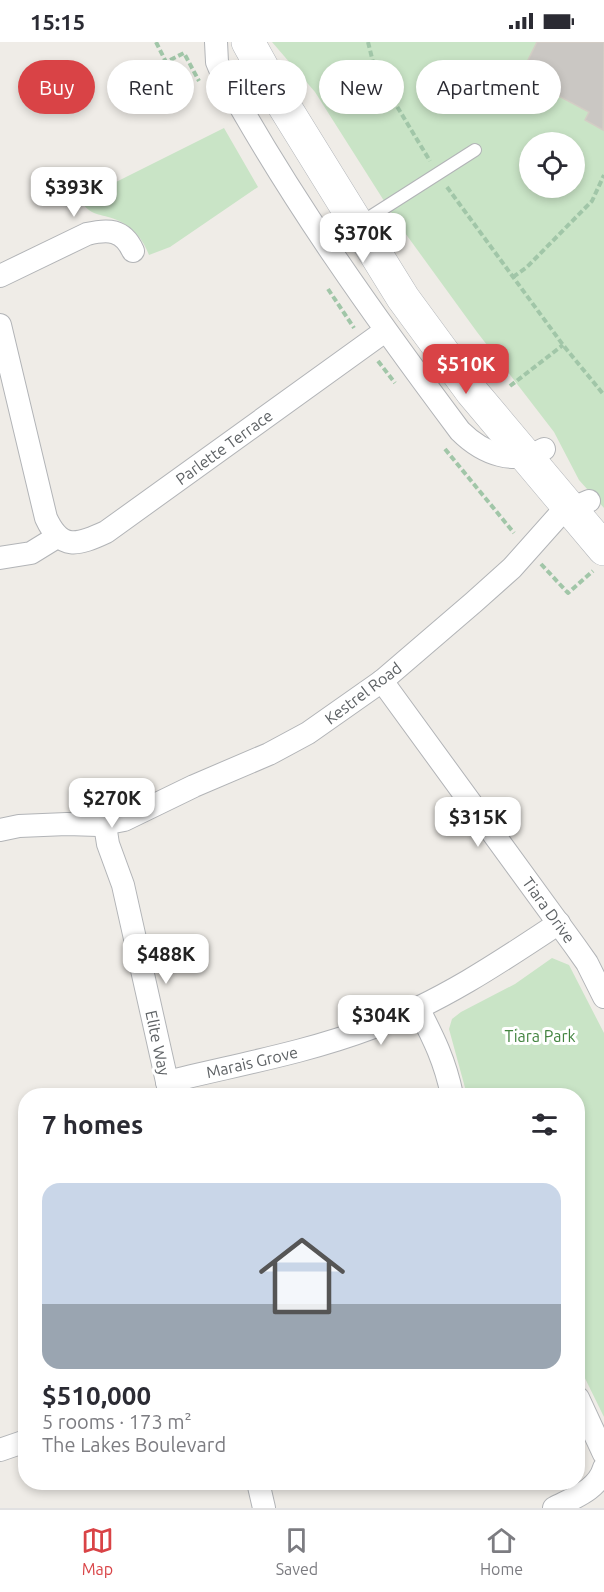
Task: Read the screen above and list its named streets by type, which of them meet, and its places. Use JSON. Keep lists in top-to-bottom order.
{
  "streets": {
    "street": [
      "Parlette Terrace",
      "Kestrel Road",
      "Tiara Drive",
      "Elite Way",
      "Marais Grove"
    ]
  },
  "crossings": [
    ["Kestrel Road", "Tiara Drive"],
    ["Kestrel Road", "Elite Way"],
    ["Tiara Drive", "Marais Grove"]
  ],
  "parks": ["Tiara Park"],
  "page": {
    "status": "15:15",
    "chip": [
      "Buy",
      "Rent",
      "Filters",
      "New",
      "Apartment"
    ],
    "price": [
      "$393K",
      "$370K",
      "$510K",
      "$270K",
      "$315K",
      "$488K",
      "$304K"
    ],
    "heading": "7 homes",
    "list": [
      {
        "name": "$510,000",
        "note": "5 rooms · 173 m² · The Lakes Boulevard"
      }
    ],
    "tabs": ["Map", "Saved", "Home"]
  }
}
